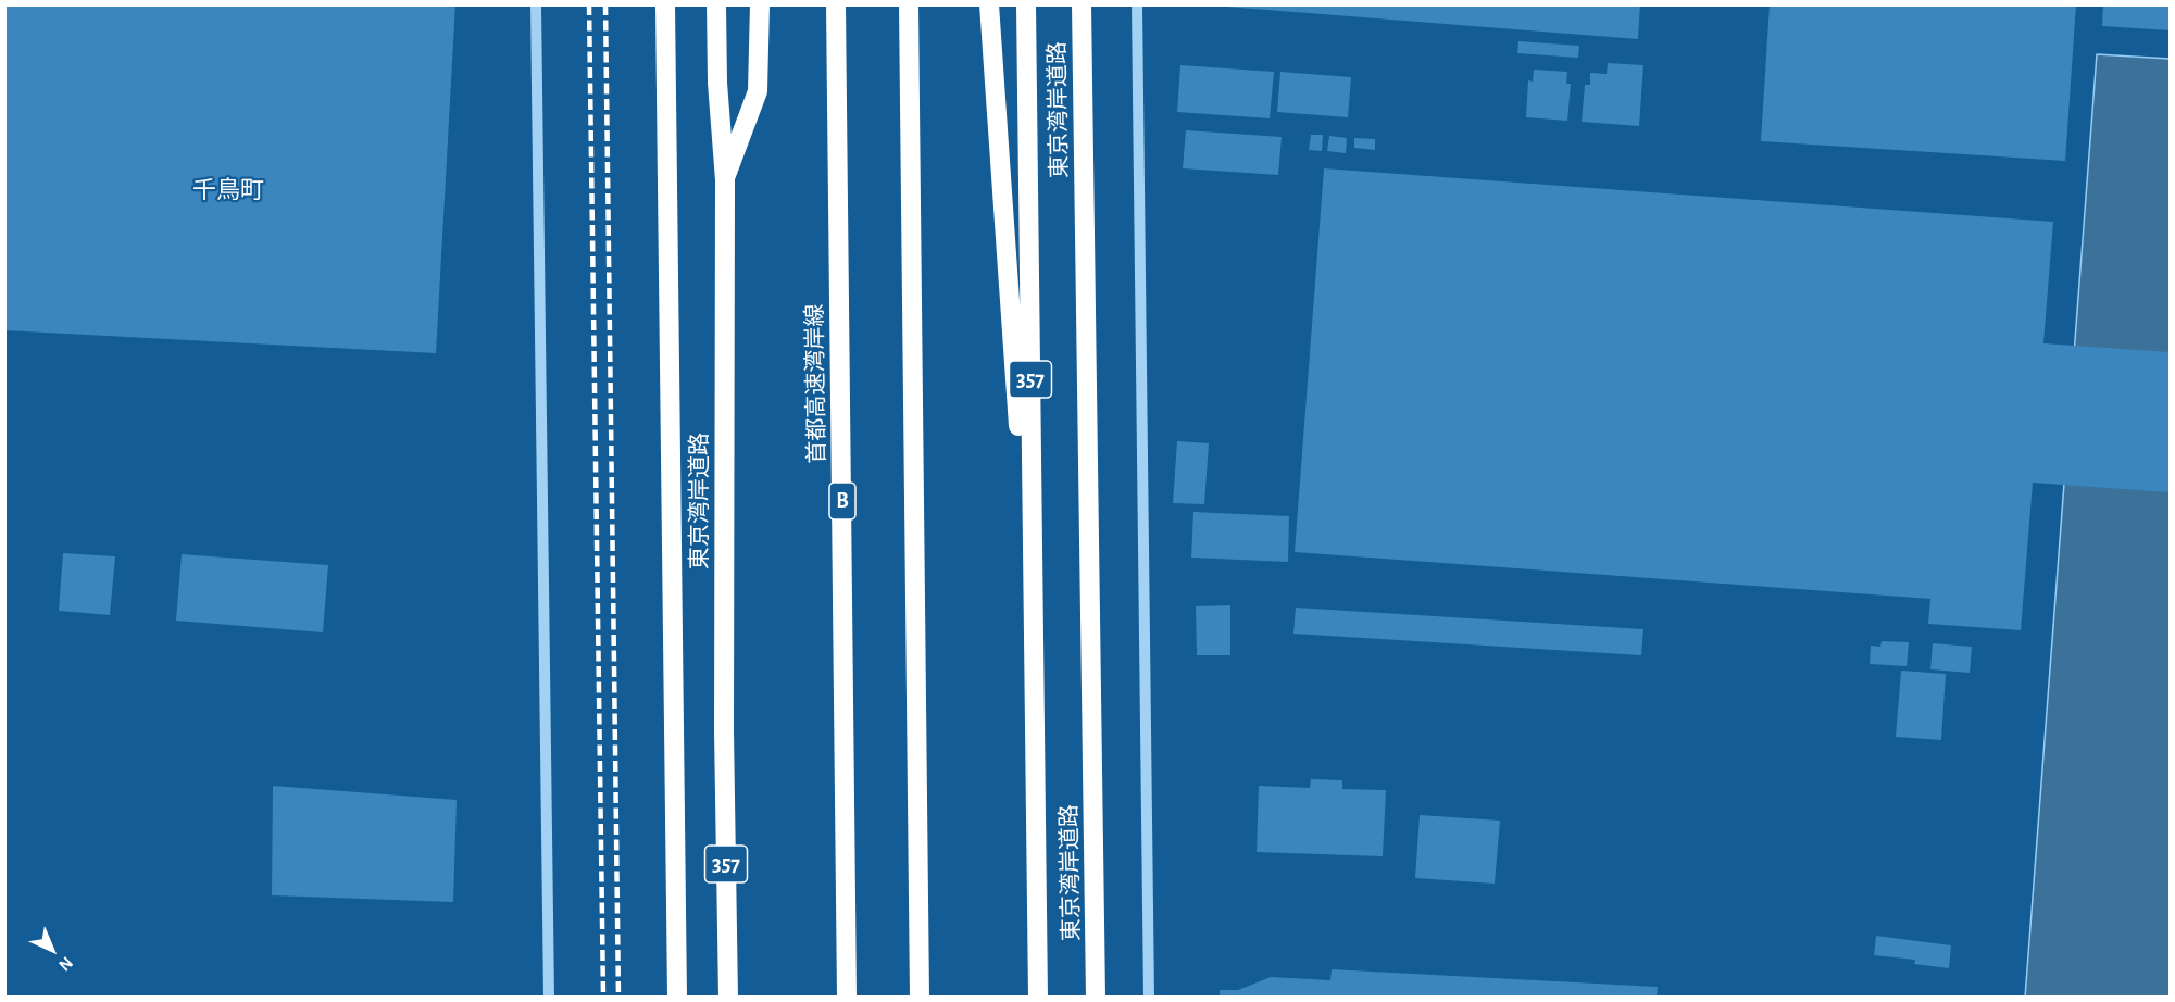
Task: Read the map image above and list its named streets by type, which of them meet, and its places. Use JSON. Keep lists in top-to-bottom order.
{
  "streets": {
    "highway": [
      "東京湾岸道路",
      "357",
      "首都高速湾岸線",
      "B"
    ]
  },
  "districts": ["千鳥町"],
  "north": "bottom right"
}
